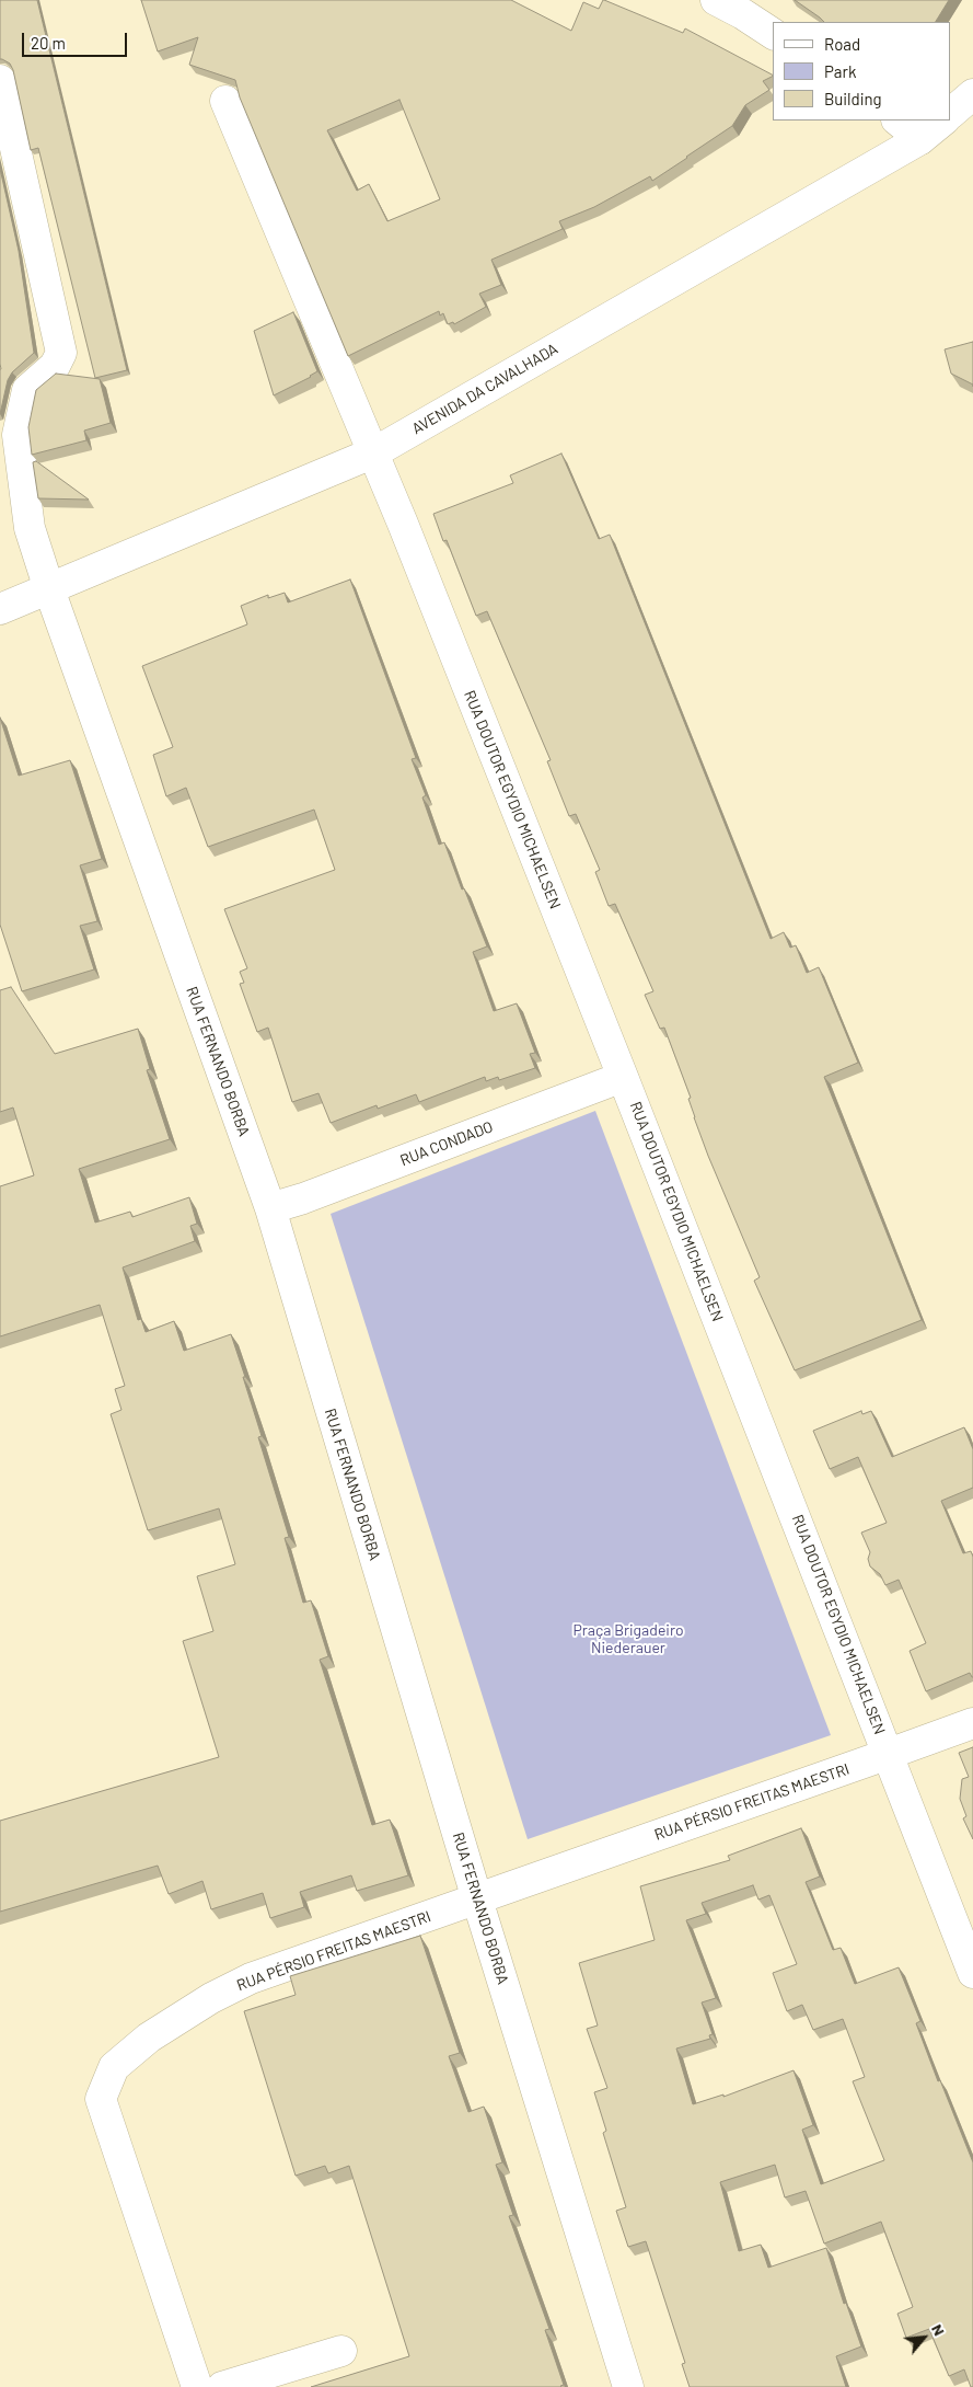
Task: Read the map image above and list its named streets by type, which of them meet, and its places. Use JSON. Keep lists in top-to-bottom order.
{
  "streets": {
    "street": [
      "AVENIDA DA CAVALHADA",
      "RUA DOUTOR EGYDIO MICHAELSEN",
      "RUA FERNANDO BORBA",
      "RUA CONDADO",
      "RUA PÉRSIO FREITAS MAESTRI"
    ]
  },
  "crossings": [
    ["AVENIDA DA CAVALHADA", "RUA DOUTOR EGYDIO MICHAELSEN"],
    ["AVENIDA DA CAVALHADA", "RUA FERNANDO BORBA"],
    ["RUA DOUTOR EGYDIO MICHAELSEN", "RUA CONDADO"],
    ["RUA DOUTOR EGYDIO MICHAELSEN", "RUA PÉRSIO FREITAS MAESTRI"],
    ["RUA FERNANDO BORBA", "RUA CONDADO"],
    ["RUA FERNANDO BORBA", "RUA PÉRSIO FREITAS MAESTRI"]
  ],
  "parks": ["Praça Brigadeiro Niederauer"],
  "legend": ["Road", "Park", "Building"],
  "scale_bar": "20 m",
  "north": "top right"
}
